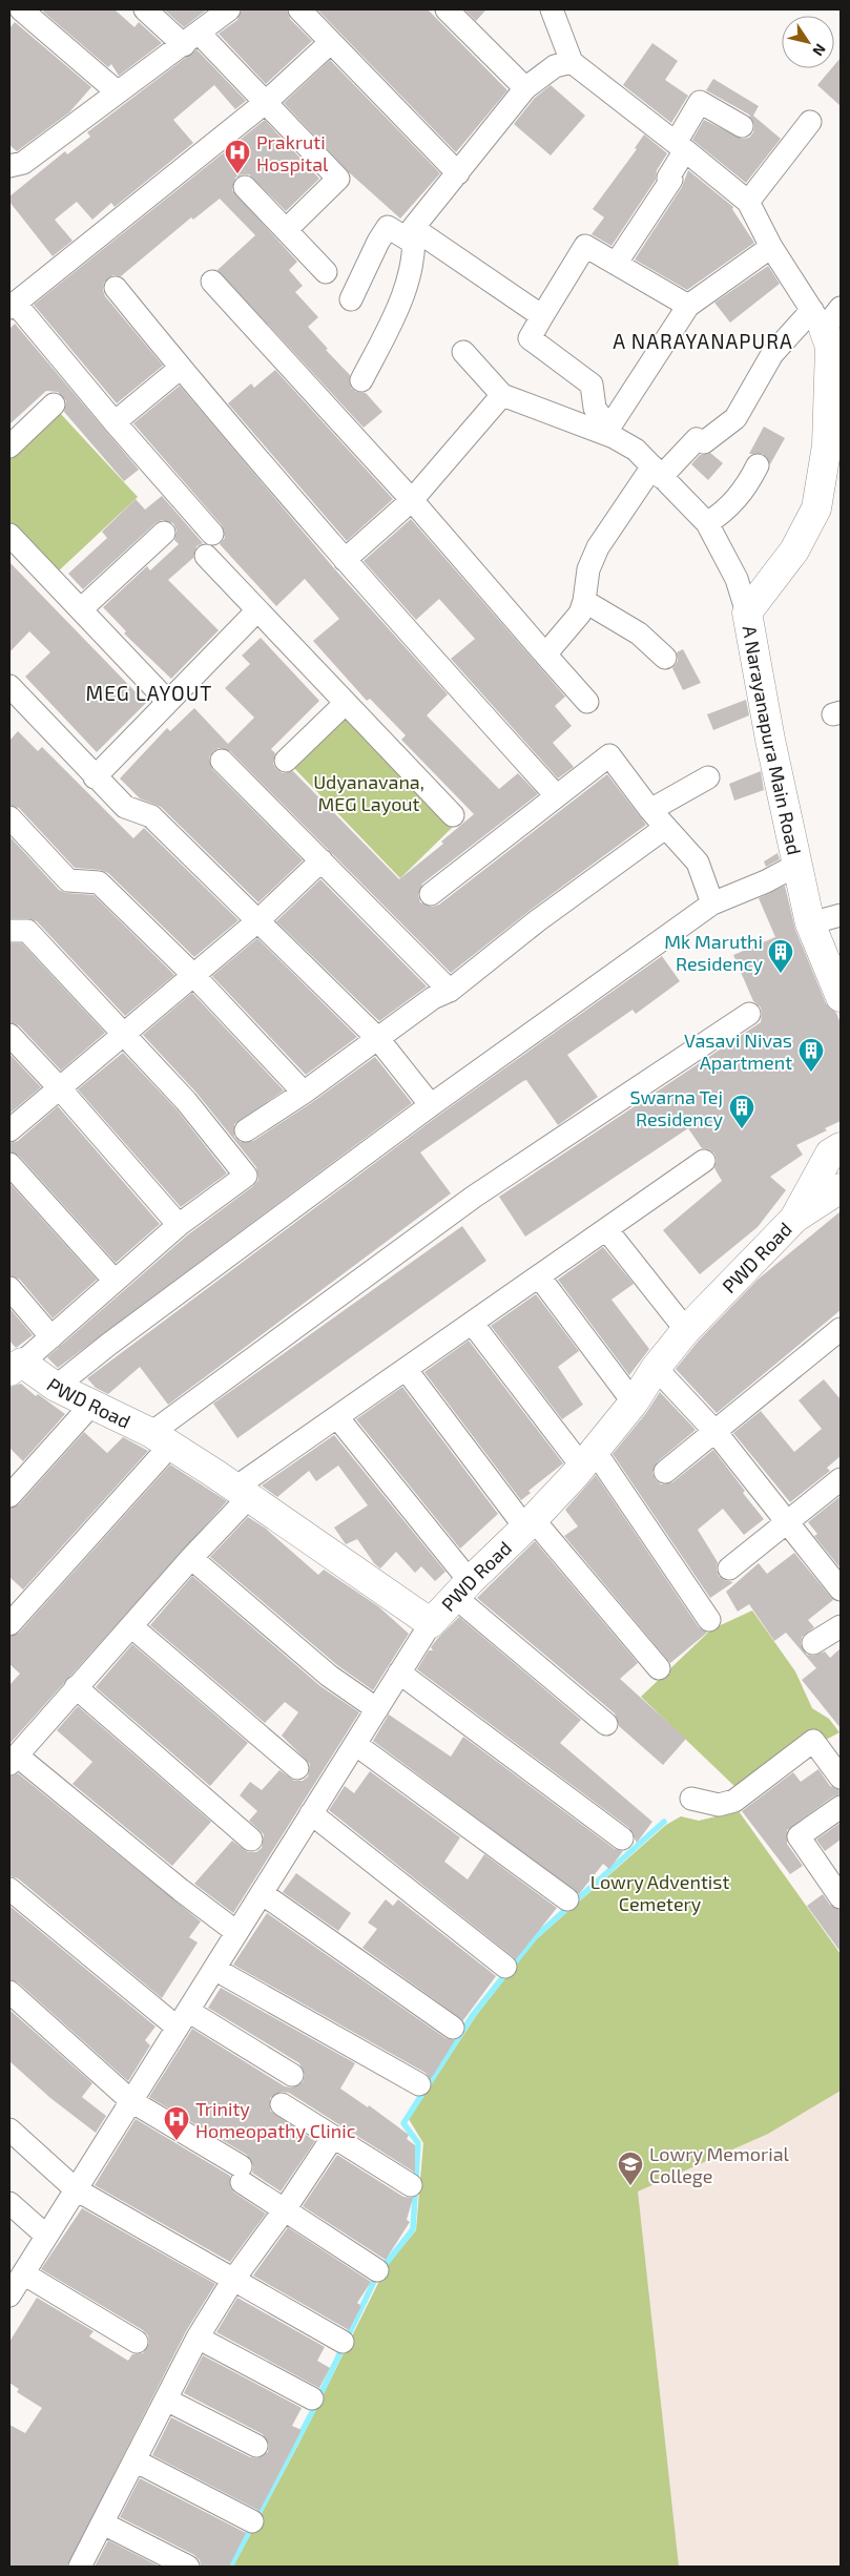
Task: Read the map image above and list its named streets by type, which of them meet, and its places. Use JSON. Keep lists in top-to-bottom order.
{
  "streets": {
    "street": ["A Narayanapura Main Road", "PWD Road"]
  },
  "districts": ["A NARAYANAPURA", "MEG LAYOUT"],
  "parks": ["Udyanavana, MEG Layout", "Lowry Adventist Cemetery"],
  "places": {
    "hospital": ["Prakruti Hospital", "Trinity Homeopathy Clinic"],
    "building": ["Mk Maruthi Residency", "Vasavi Nivas Apartment", "Swarna Tej Residency"],
    "school or university": ["Lowry Memorial College"]
  },
  "north": "bottom right"
}
